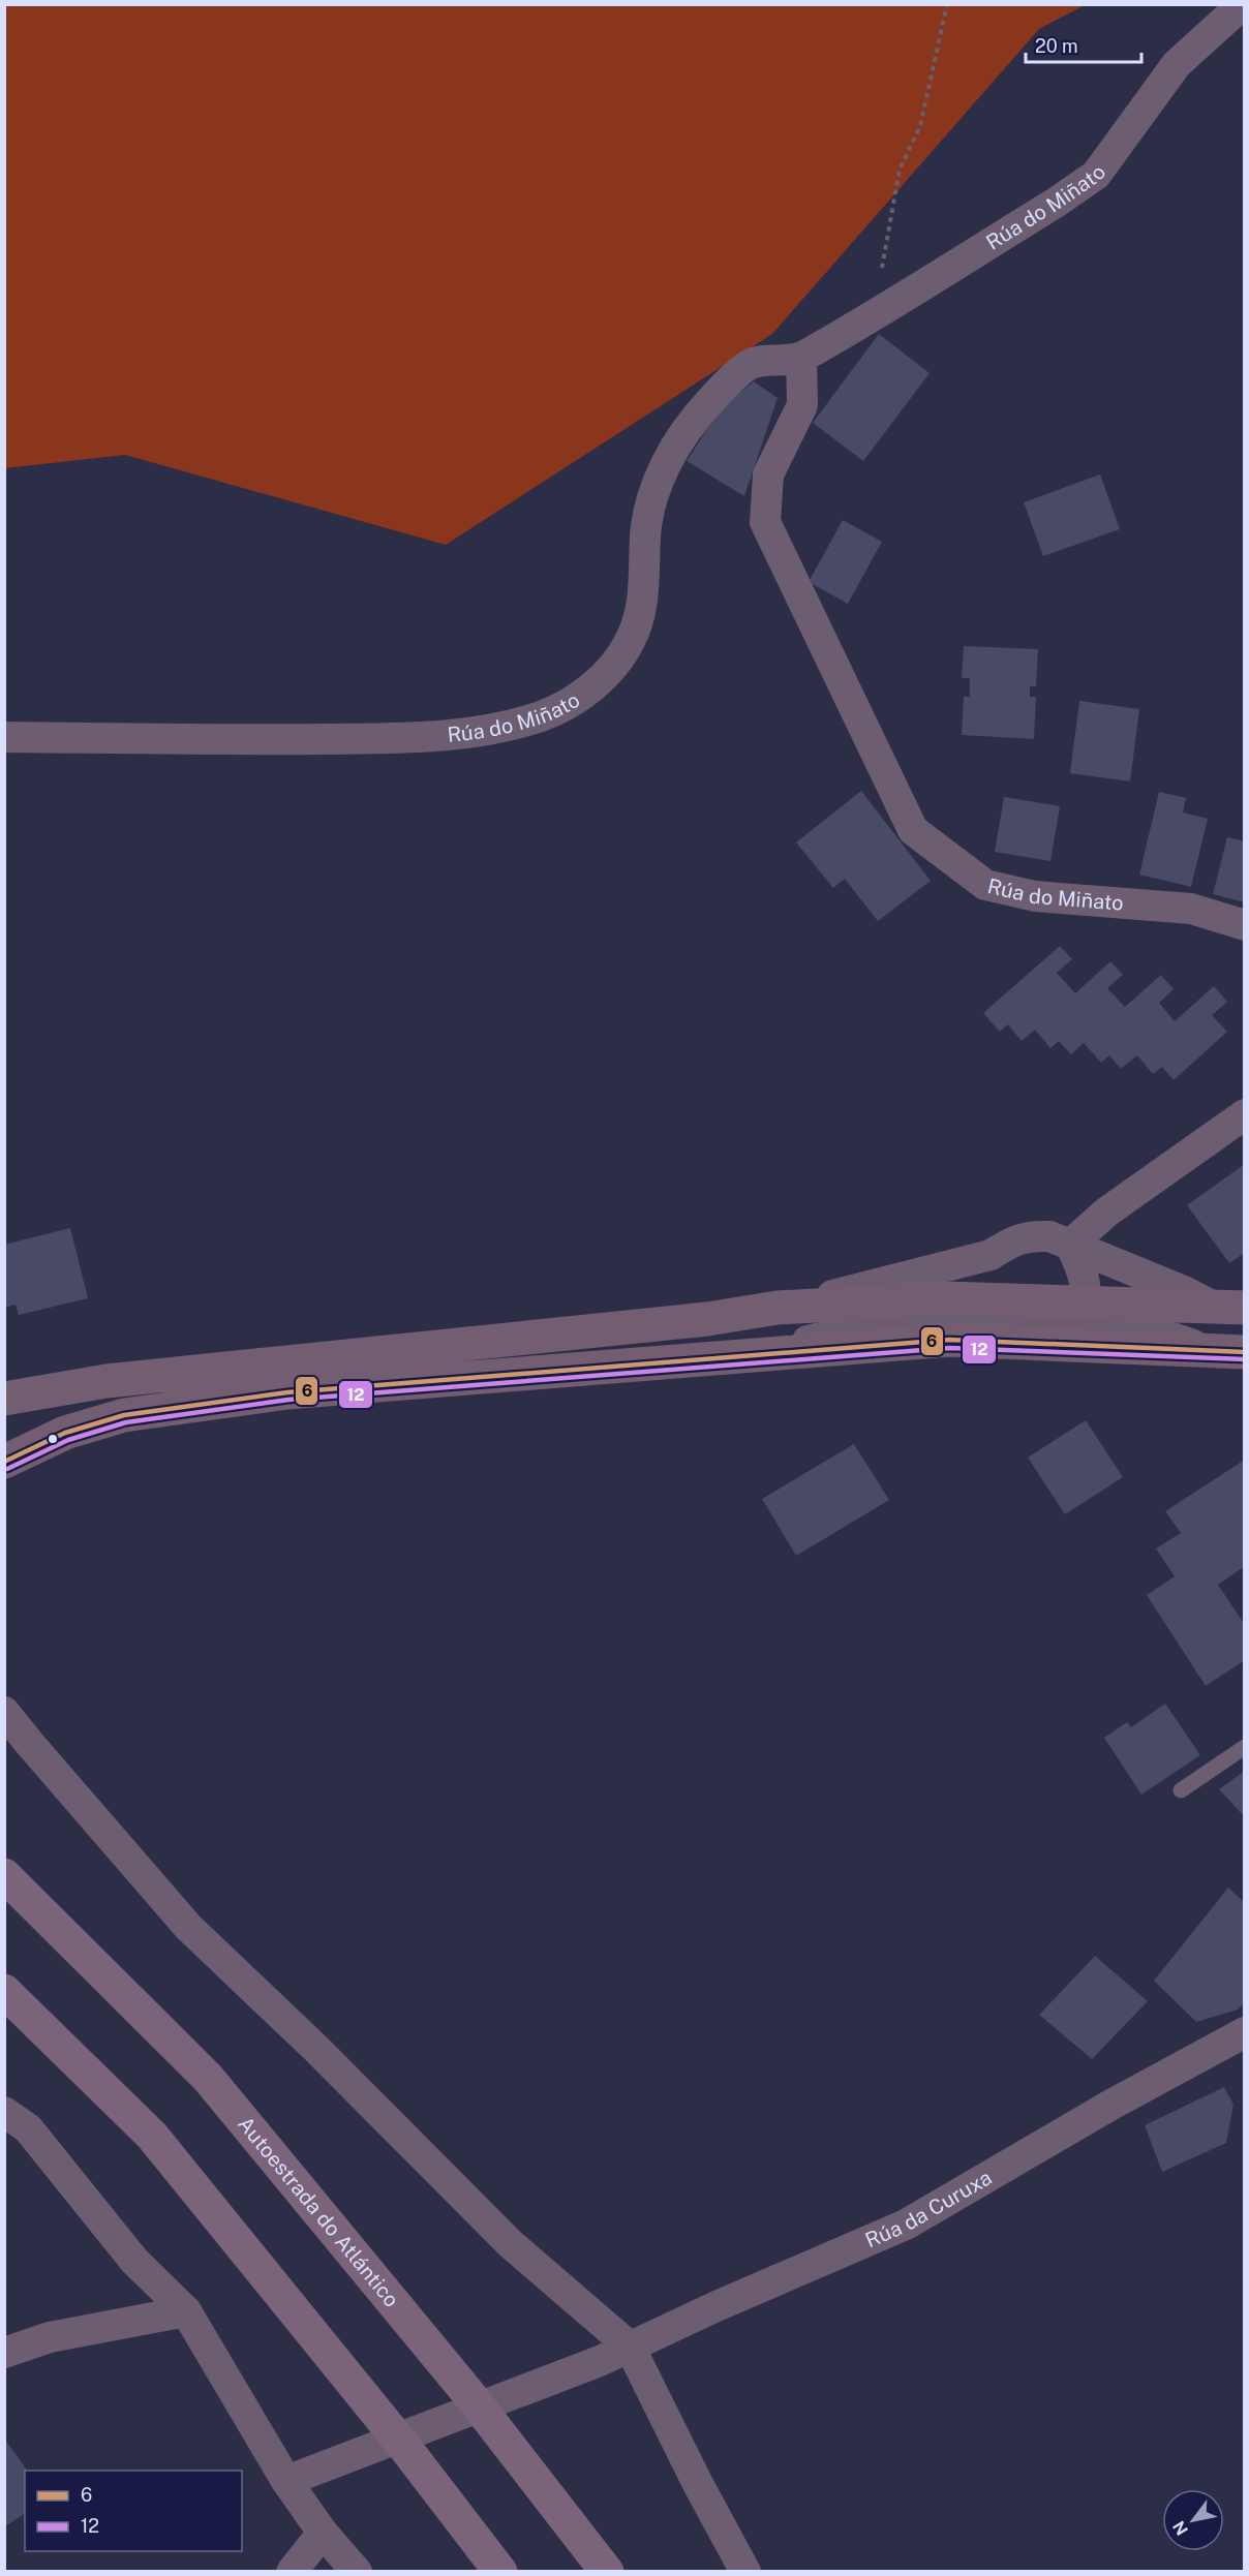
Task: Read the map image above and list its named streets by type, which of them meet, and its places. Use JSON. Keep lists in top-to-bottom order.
{
  "streets": {
    "highway": ["Autoestrada do Atlántico"],
    "street": ["Rúa do Miñato", "Rúa da Curuxa"]
  },
  "lines": ["transit line 6", "transit line 12"],
  "legend": ["6", "12"],
  "scale_bar": "20 m",
  "north": "bottom left"
}
